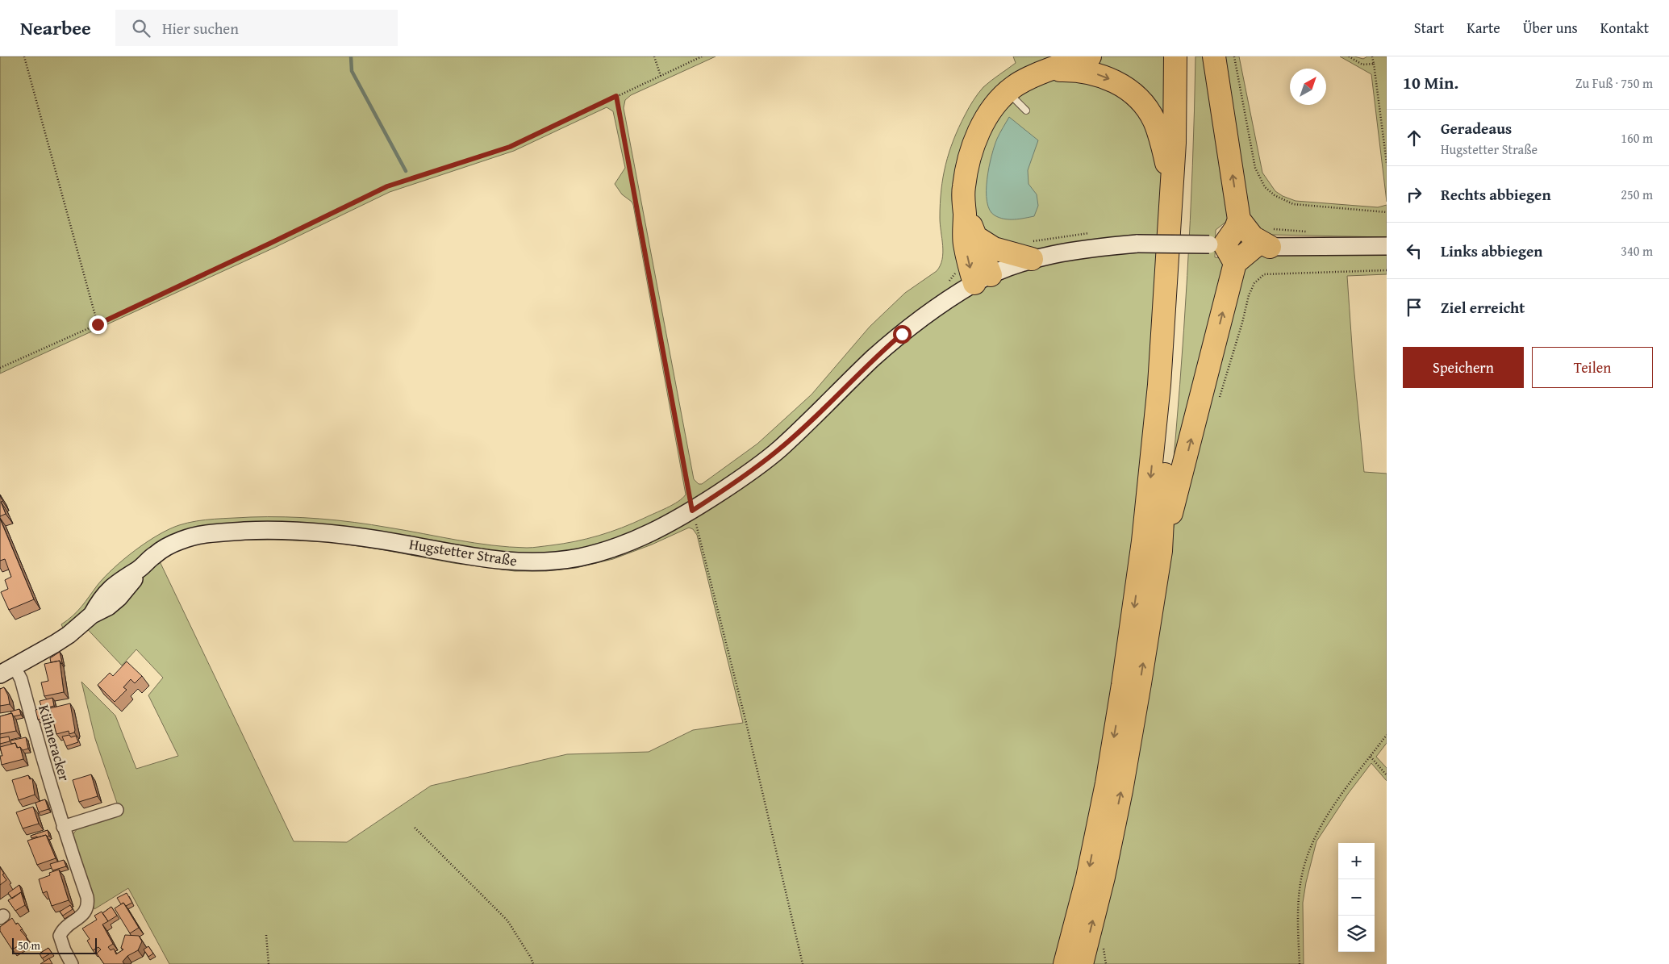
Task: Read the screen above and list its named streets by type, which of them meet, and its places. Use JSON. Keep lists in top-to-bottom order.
{
  "streets": {
    "street": ["Hugstetter Straße", "Kühneracker"]
  },
  "crossings": [
    ["Hugstetter Straße", "Kühneracker"]
  ],
  "scale_bar": "50 m",
  "north": "top right",
  "page": {
    "header": "Nearbee",
    "search": "Hier suchen",
    "nav": [
      "Start",
      "Karte",
      "Über uns",
      "Kontakt"
    ],
    "heading": ["10 Min.", "Zu Fuß · 750 m"],
    "list": [
      ["Geradeaus", "Hugstetter Straße", "160 m"],
      ["Rechts abbiegen", "250 m"],
      ["Links abbiegen", "340 m"],
      "Ziel erreicht"
    ],
    "buttons": ["Speichern", "Teilen"],
    "map_buttons": ["+", "−"],
    "scale": "50 m"
  }
}
